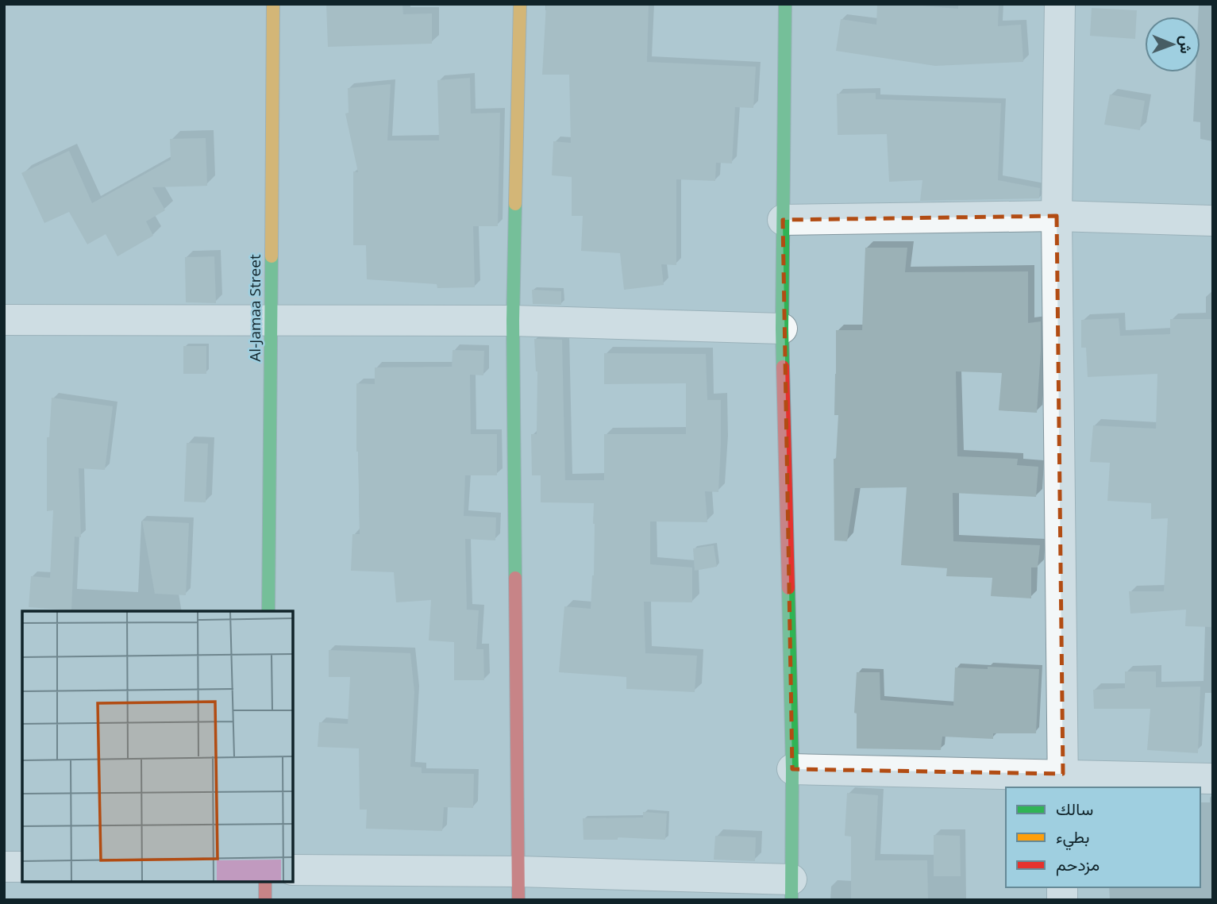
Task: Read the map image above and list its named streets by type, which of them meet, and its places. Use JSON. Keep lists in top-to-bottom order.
{
  "streets": {
    "street": ["Al-Jamaa Street"]
  },
  "legend": ["سالك", "بطيء", "مزدحم"],
  "north": "right"
}
